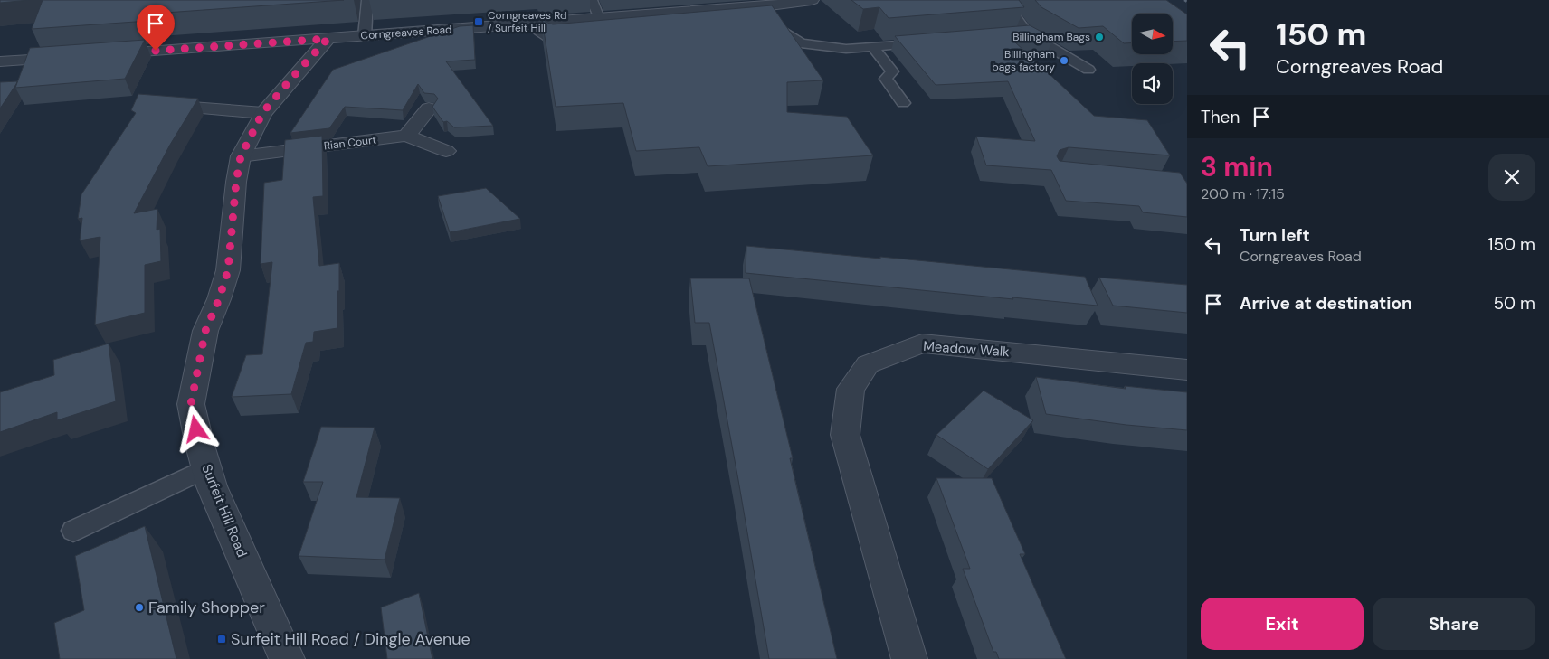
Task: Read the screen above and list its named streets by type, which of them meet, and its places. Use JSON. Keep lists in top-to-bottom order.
{
  "streets": {
    "street": [
      "Corngreaves Road",
      "Rian Court",
      "Meadow Walk",
      "Surfeit Hill Road"
    ]
  },
  "crossings": [
    ["Corngreaves Road", "Surfeit Hill Road"],
    ["Rian Court", "Surfeit Hill Road"]
  ],
  "places": {
    "transit": ["Corngreaves Rd / Surfeit Hill", "Surfeit Hill Road / Dingle Avenue"],
    "other": ["Billingham Bags", "Billingham bags factory", "Family Shopper"]
  },
  "north": "right",
  "page": {
    "turn": ["150 m", "Corngreaves Road"],
    "then": "Then",
    "heading": ["3 min", "200 m · 17:15"],
    "list": [
      {
        "name": "Turn left",
        "note": "Corngreaves Road",
        "value": "150 m"
      },
      {
        "name": "Arrive at destination",
        "value": "50 m"
      }
    ],
    "buttons": ["Exit", "Share"]
  }
}
